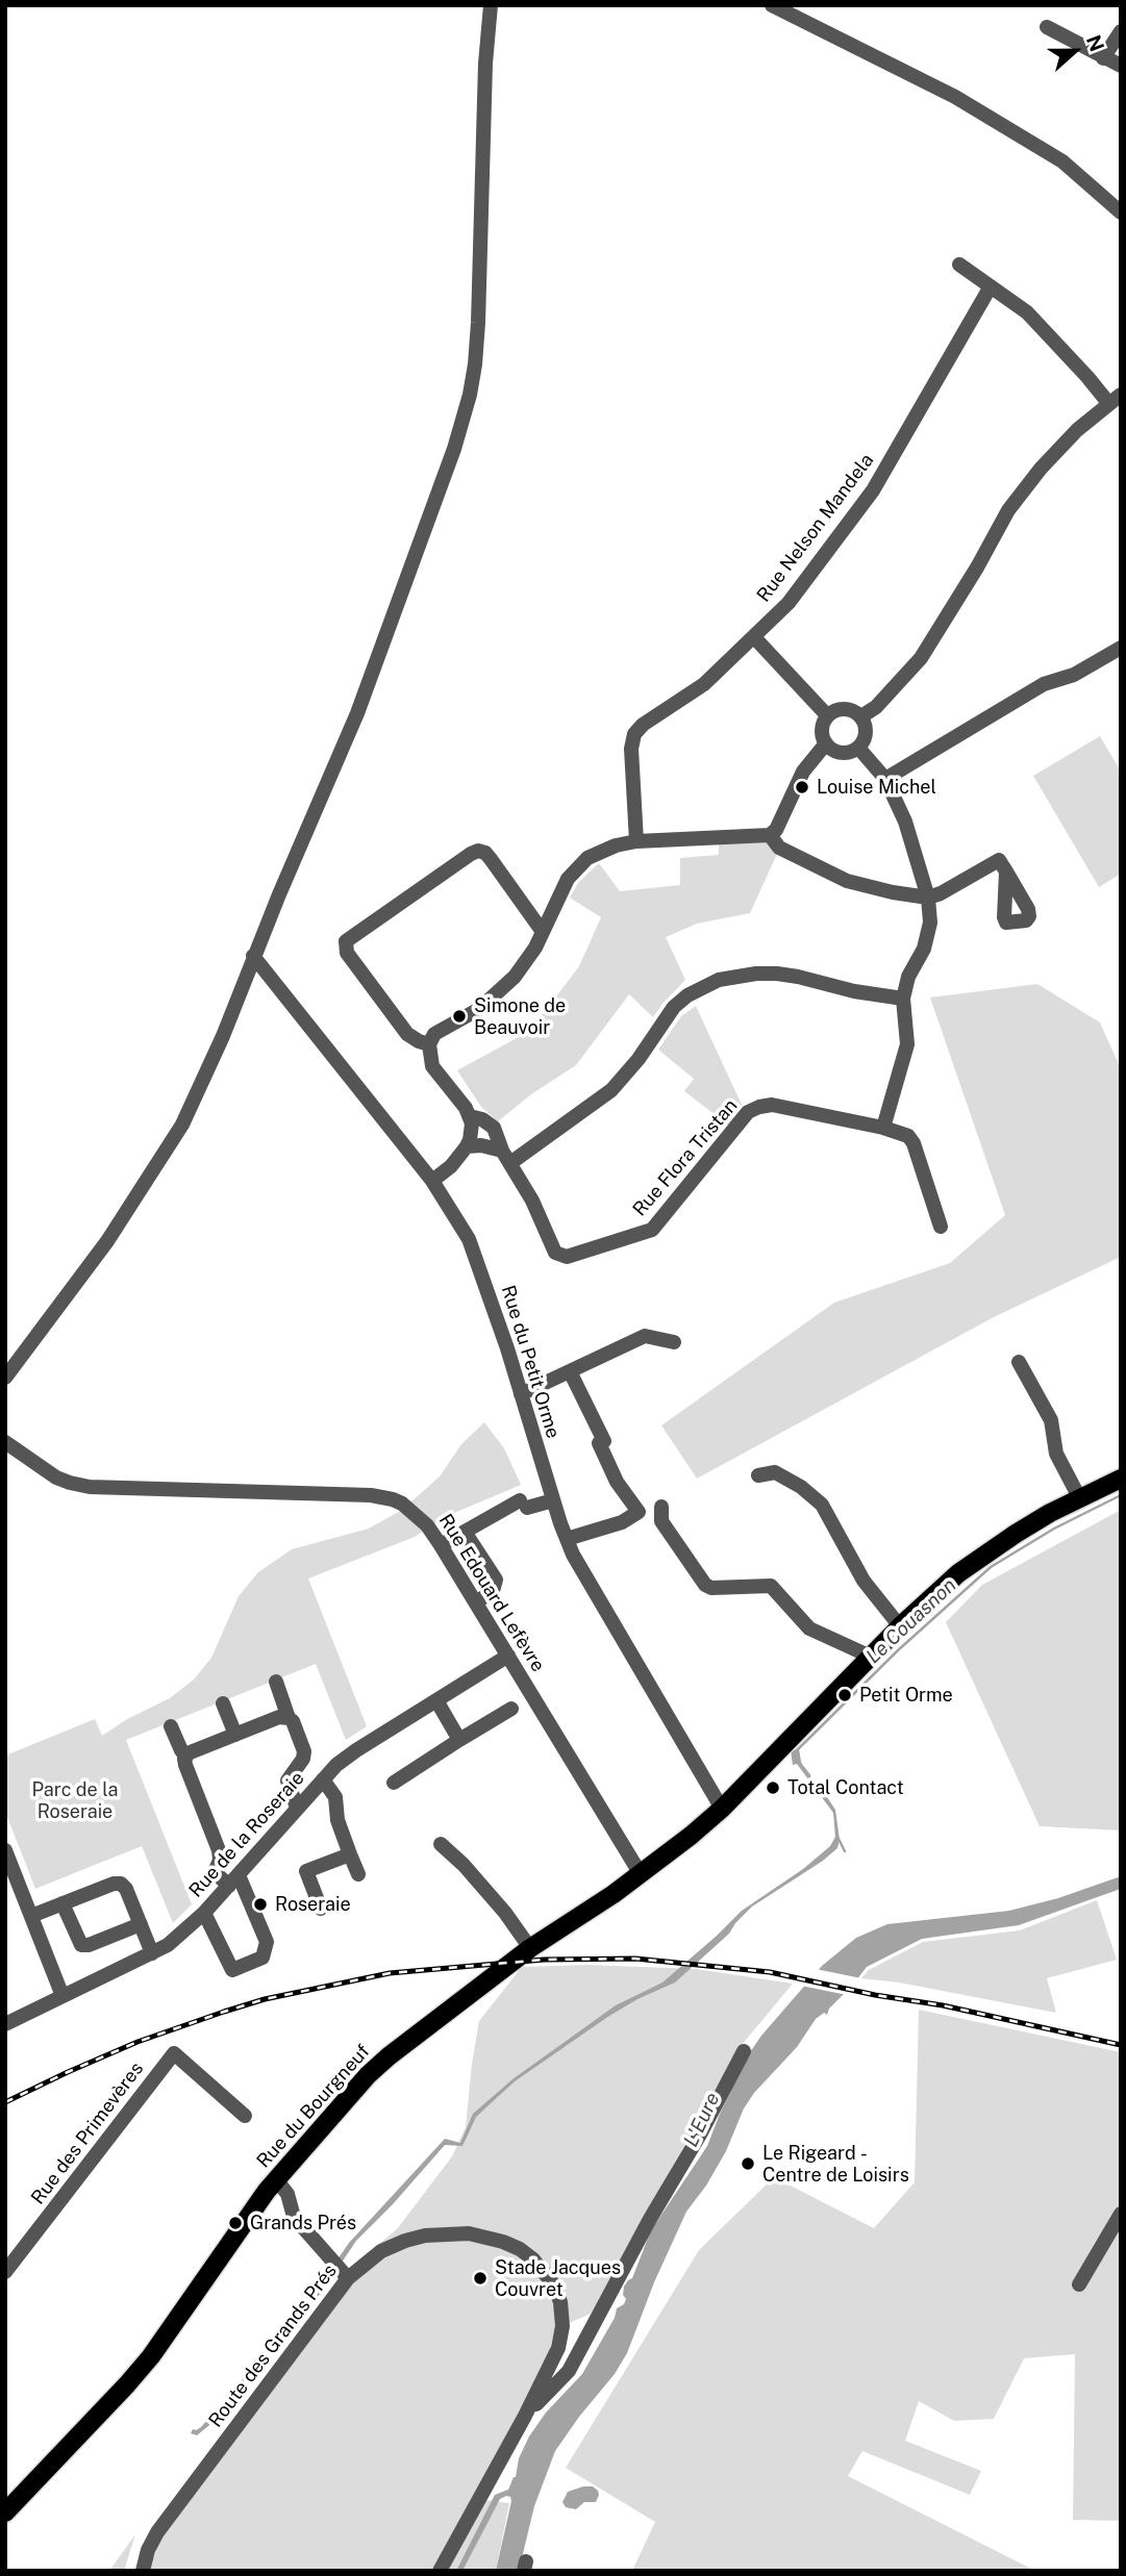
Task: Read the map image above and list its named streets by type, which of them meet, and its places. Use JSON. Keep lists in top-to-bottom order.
{
  "streets": {
    "main road": ["Rue du Bourgneuf"],
    "street": [
      "Rue Nelson Mandela",
      "Rue Flora Tristan",
      "Rue du Petit Orme",
      "Rue Edouard Lefèvre",
      "Rue de la Roseraie",
      "Rue des Primevères",
      "Route des Grands Prés"
    ]
  },
  "crossings": [
    ["Rue du Petit Orme", "Rue du Bourgneuf"],
    ["Rue Edouard Lefèvre", "Rue de la Roseraie"],
    ["Rue Edouard Lefèvre", "Rue du Bourgneuf"]
  ],
  "water": ["Le Couasnon", "L'Eure"],
  "parks": ["Parc de la Roseraie"],
  "places": [
    "Louise Michel",
    "Simone de Beauvoir",
    "Petit Orme",
    "Total Contact",
    "Roseraie",
    "Le Rigeard - Centre de Loisirs",
    "Grands Prés",
    "Stade Jacques Couvret"
  ],
  "north": "right"
}
